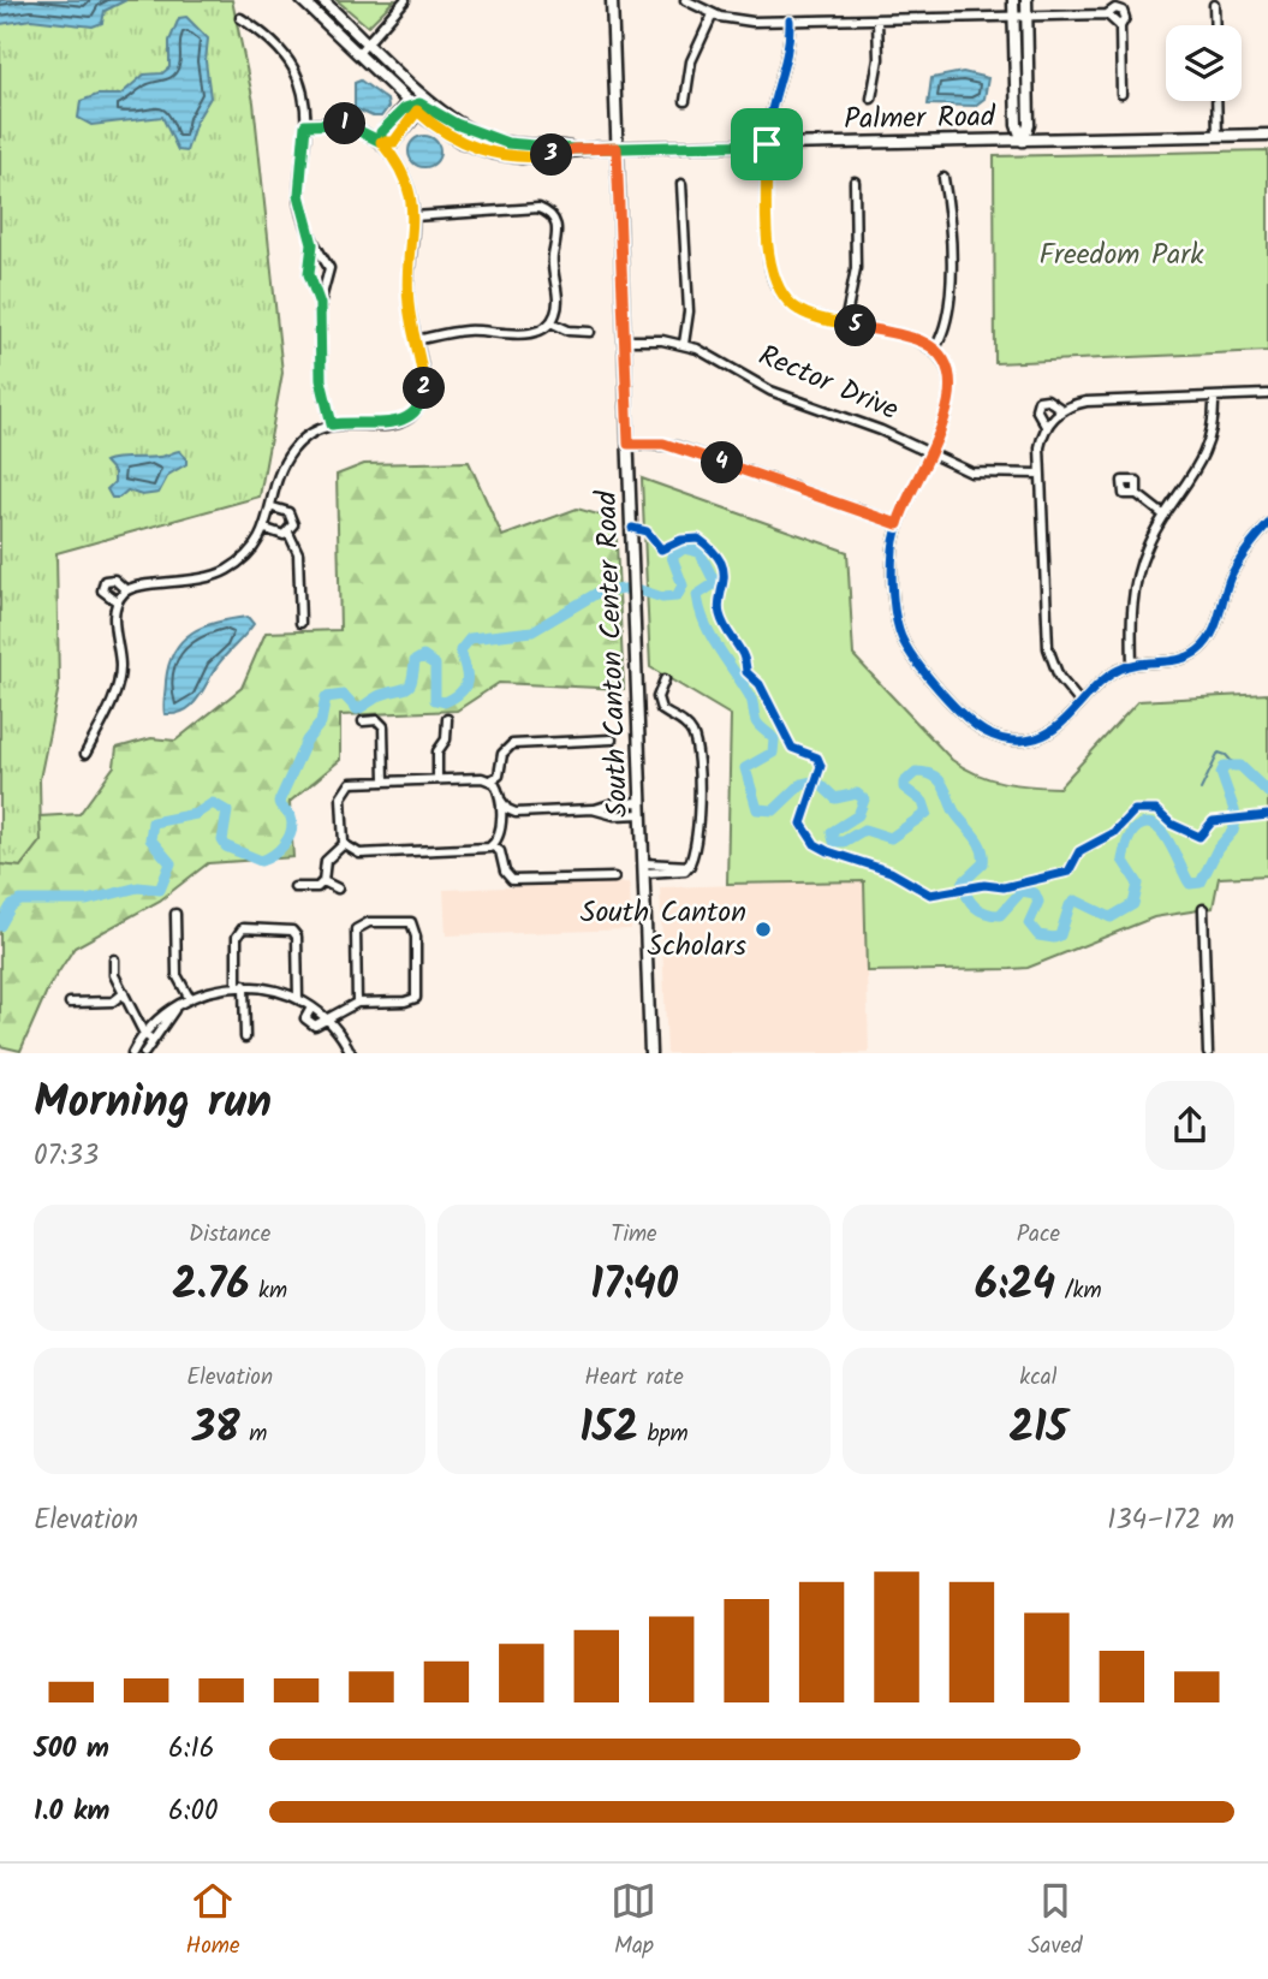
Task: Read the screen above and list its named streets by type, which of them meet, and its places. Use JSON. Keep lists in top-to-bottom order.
{
  "streets": {
    "street": ["Palmer Road", "Rector Drive", "South Canton Center Road"]
  },
  "crossings": [
    ["Palmer Road", "South Canton Center Road"],
    ["Rector Drive", "South Canton Center Road"]
  ],
  "parks": ["Freedom Park"],
  "places": ["South Canton Scholars"],
  "page": {
    "pins": [
      "1",
      "3",
      "5",
      "2",
      "4"
    ],
    "heading": ["Morning run", "07:33"],
    "stats": [
      ["Distance", "2.76 km"],
      ["Time", "17:40"],
      ["Pace", "6:24 /km"],
      ["Elevation", "38 m"],
      ["Heart rate", "152 bpm"],
      ["kcal", "215"]
    ],
    "chart": ["Elevation", "134–172 m"],
    "list": [
      {
        "name": "500 m",
        "note": "6:16"
      },
      {
        "name": "1.0 km",
        "note": "6:00"
      }
    ],
    "tabs": ["Home", "Map", "Saved"]
  }
}
